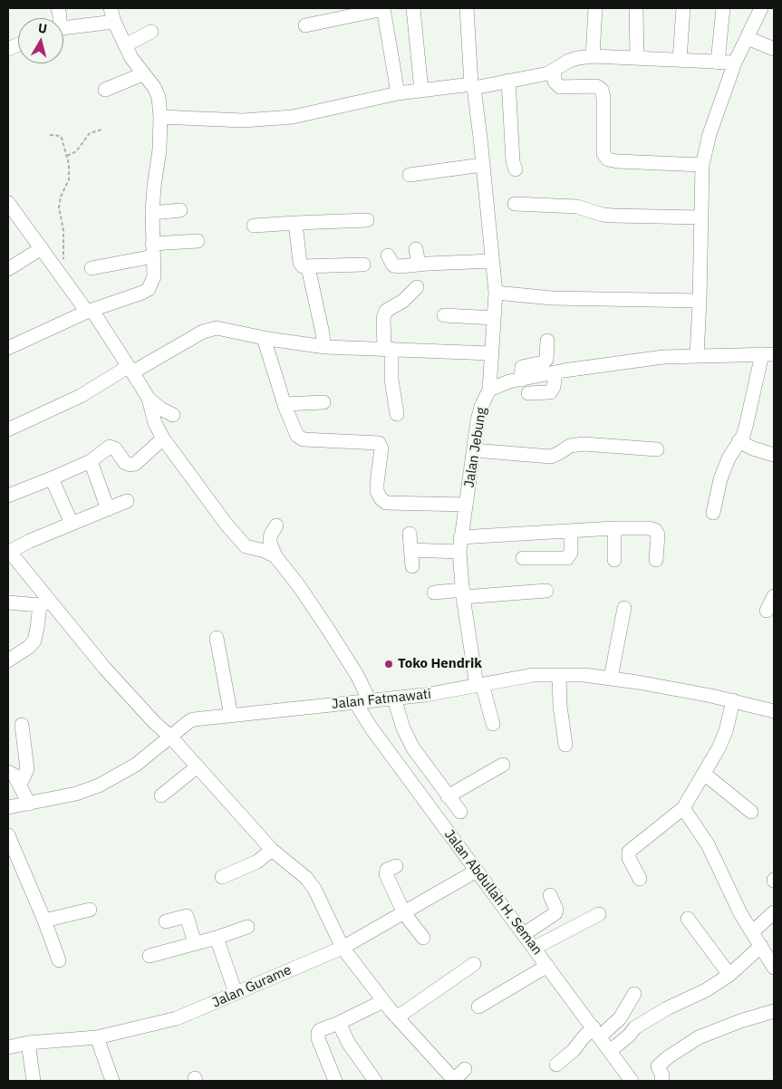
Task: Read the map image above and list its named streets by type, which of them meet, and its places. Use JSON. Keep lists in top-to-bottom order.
{
  "streets": {
    "street": [
      "Jalan Jebung",
      "Jalan Fatmawati",
      "Jalan Abdullah H. Seman",
      "Jalan Gurame"
    ]
  },
  "crossings": [
    ["Jalan Jebung", "Jalan Fatmawati"],
    ["Jalan Fatmawati", "Jalan Abdullah H. Seman"],
    ["Jalan Abdullah H. Seman", "Jalan Gurame"]
  ],
  "places": ["Toko Hendrik"],
  "north": "top"
}
